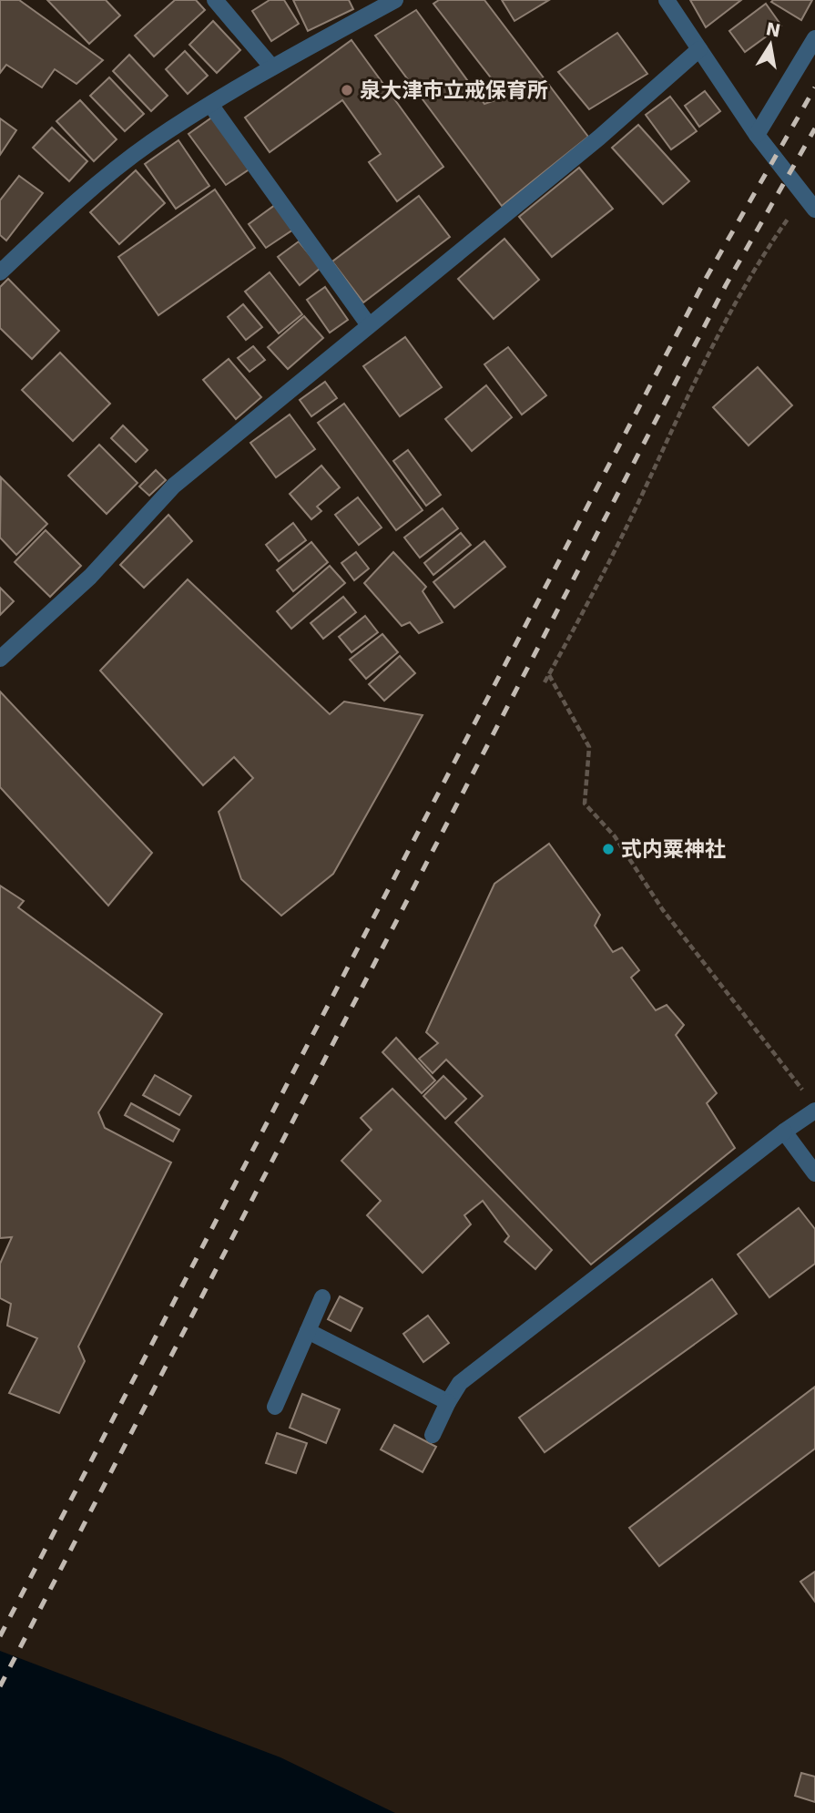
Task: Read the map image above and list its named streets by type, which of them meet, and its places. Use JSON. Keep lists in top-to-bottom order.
{
  "places": ["泉大津市立戒保育所", "式内粟神社"],
  "north": "top"
}
